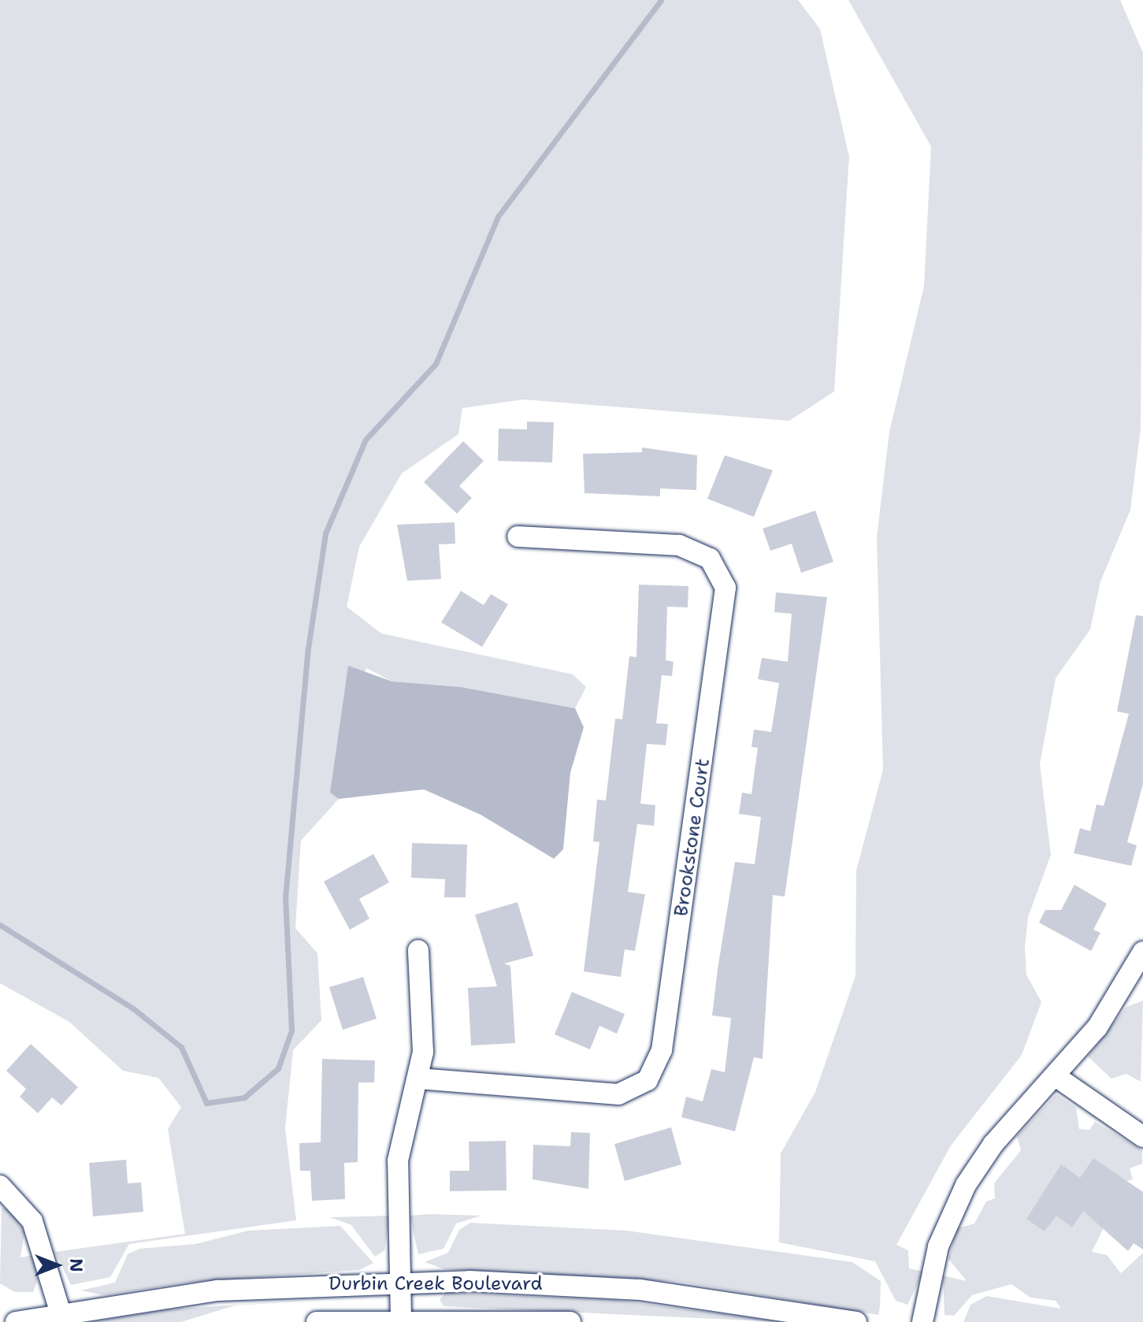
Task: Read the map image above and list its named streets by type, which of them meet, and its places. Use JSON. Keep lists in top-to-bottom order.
{
  "streets": {
    "street": ["Brookstone Court", "Durbin Creek Boulevard"]
  },
  "north": "right"
}
